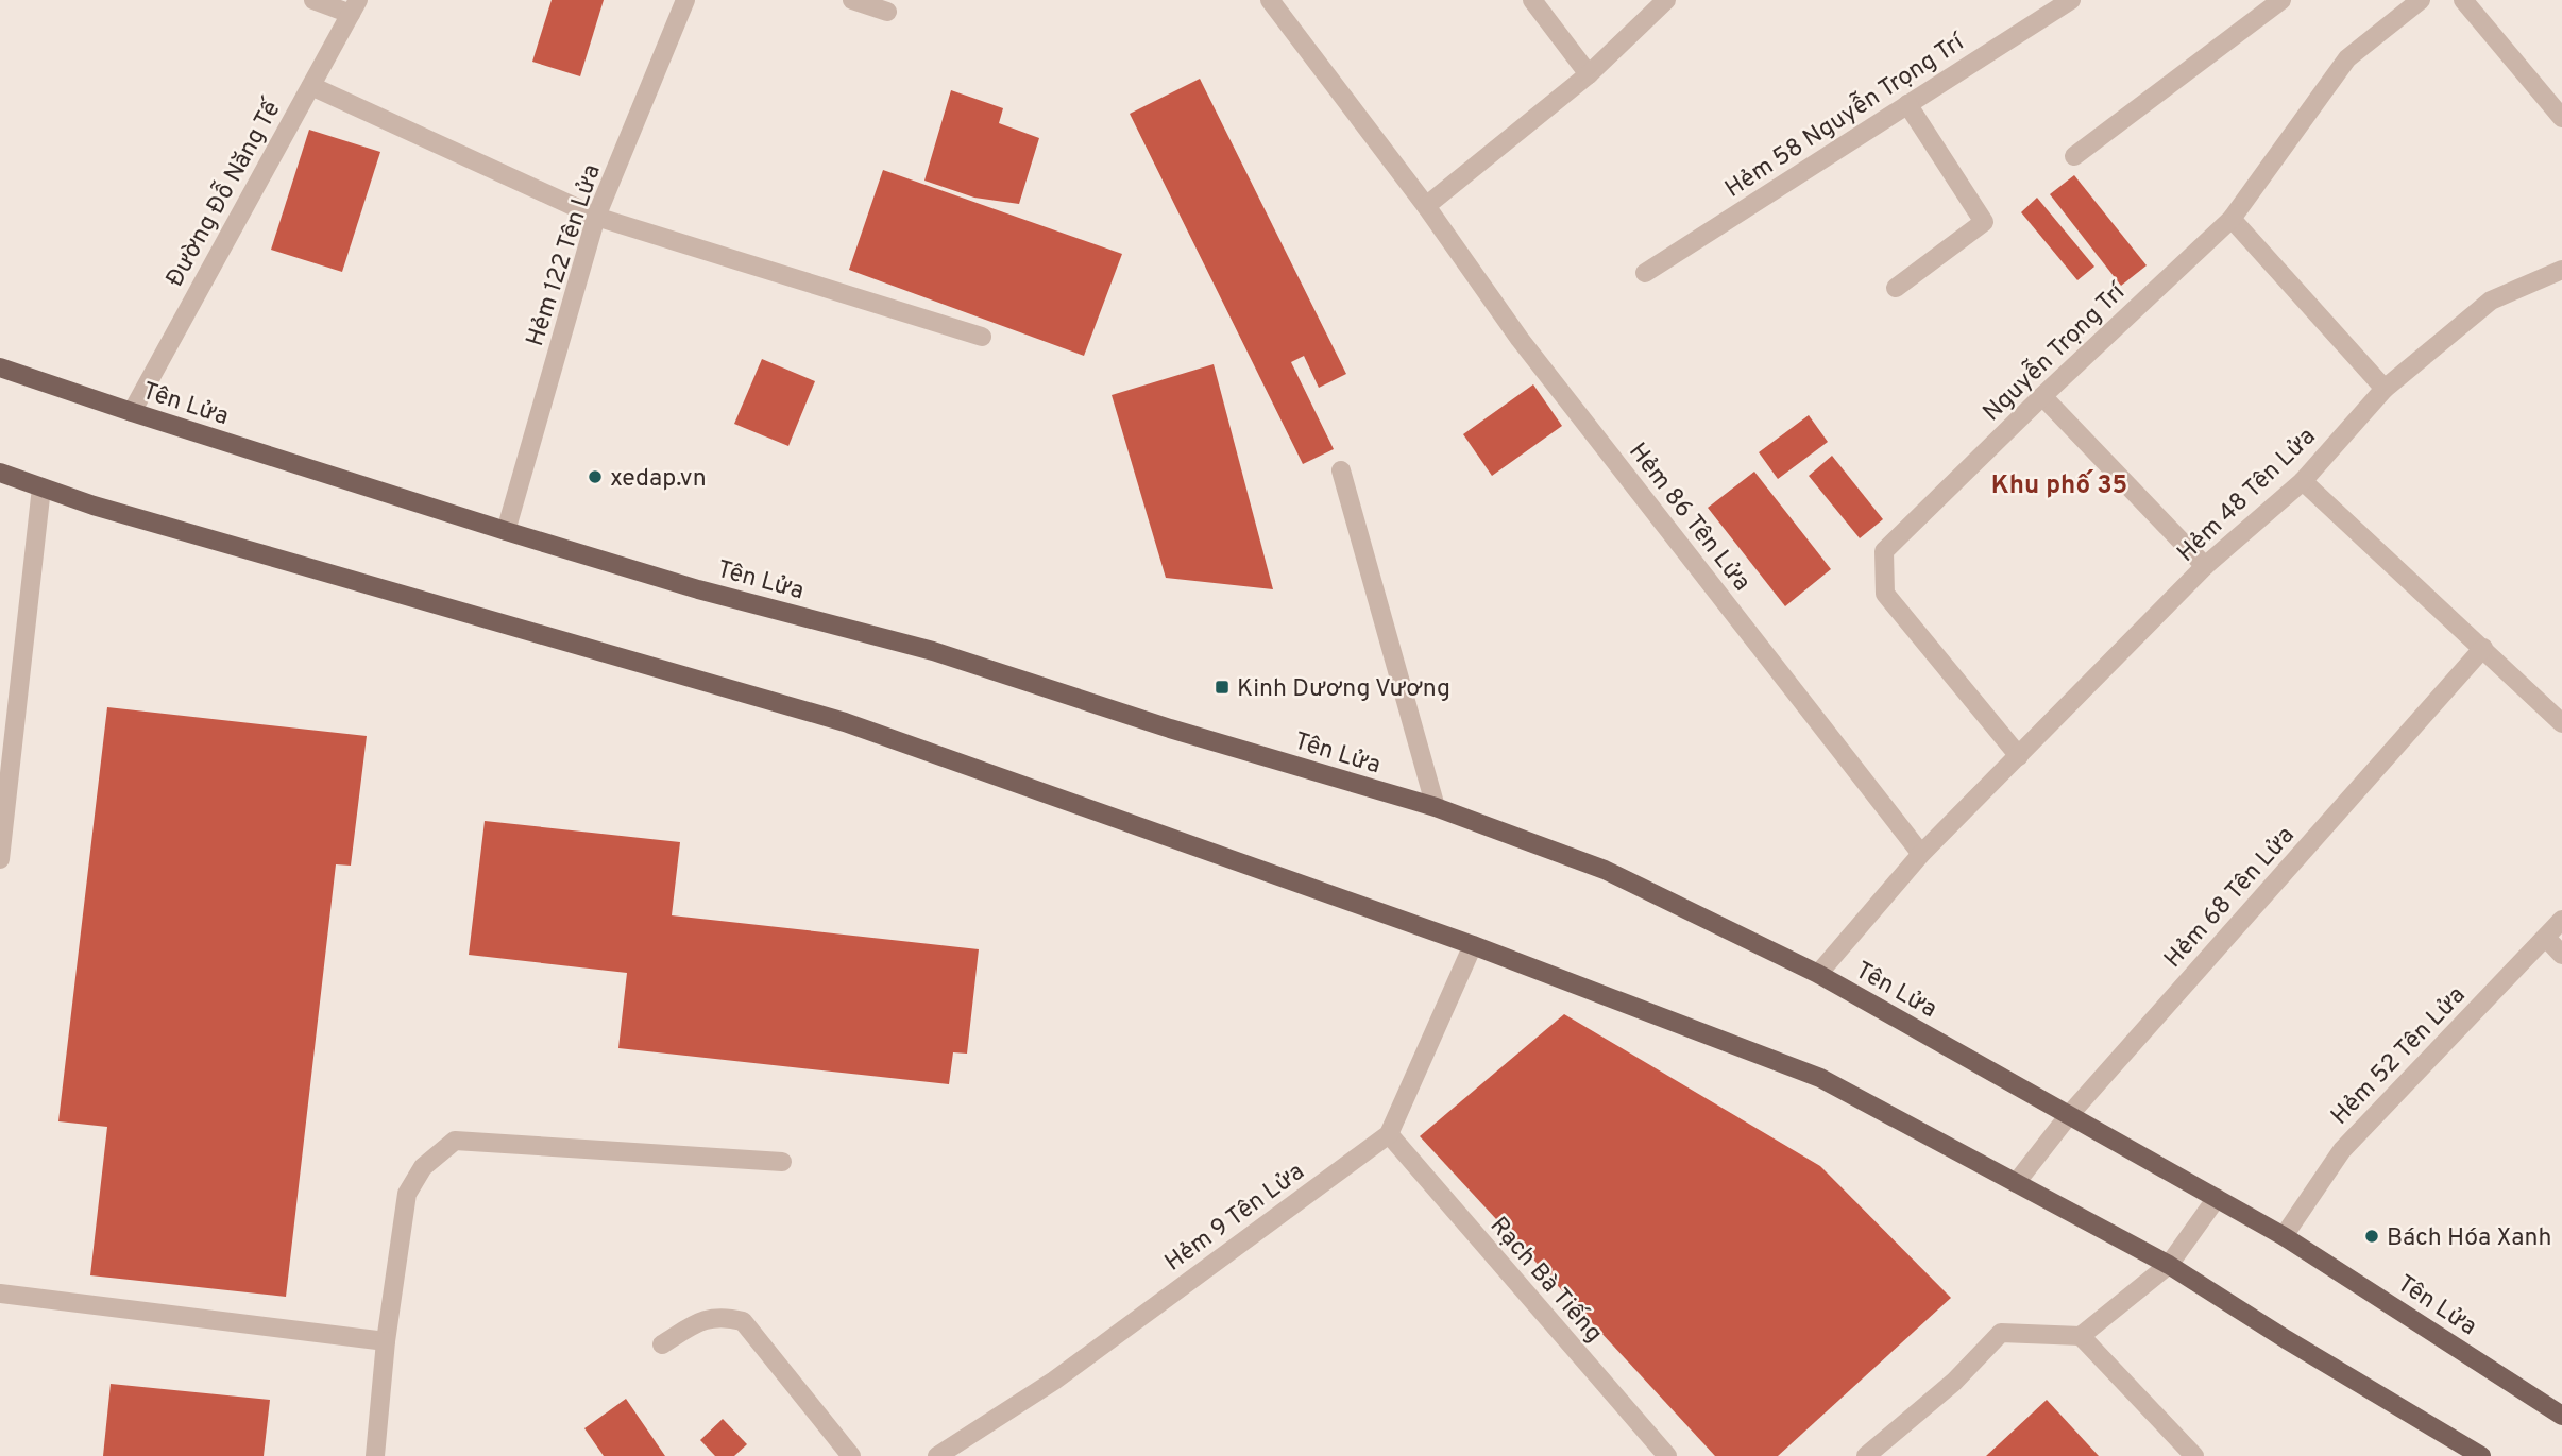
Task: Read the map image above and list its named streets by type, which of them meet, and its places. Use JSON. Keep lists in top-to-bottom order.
{
  "streets": {
    "main road": ["Tên Lửa"],
    "street": [
      "Hẻm 58 Nguyễn Trọng Trí",
      "Đường Đỗ Năng Tế",
      "Hẻm 122 Tên Lửa",
      "Nguyễn Trọng Trí",
      "Hẻm 48 Tên Lửa",
      "Hẻm 86 Tên Lửa",
      "Hẻm 68 Tên Lửa",
      "Hẻm 52 Tên Lửa",
      "Hẻm 9 Tên Lửa",
      "Rạch Bà Tiếng"
    ]
  },
  "crossings": [
    ["Đường Đỗ Năng Tế", "Tên Lửa"],
    ["Hẻm 122 Tên Lửa", "Tên Lửa"],
    ["Nguyễn Trọng Trí", "Hẻm 48 Tên Lửa"],
    ["Tên Lửa", "Hẻm 68 Tên Lửa"],
    ["Tên Lửa", "Hẻm 52 Tên Lửa"],
    ["Hẻm 9 Tên Lửa", "Rạch Bà Tiếng"]
  ],
  "districts": ["Khu phố 35"],
  "places": {
    "other": ["xedap.vn", "Bách Hóa Xanh"],
    "transit": ["Kinh Dương Vương"]
  }
}
